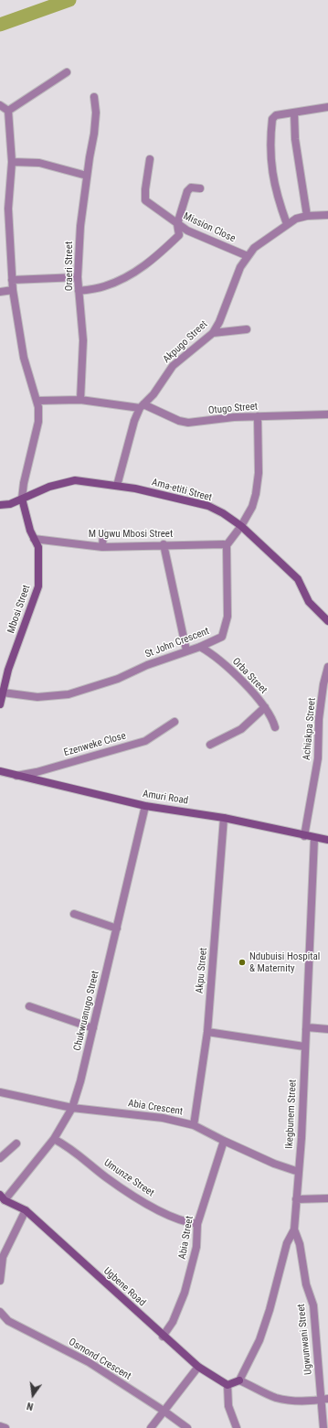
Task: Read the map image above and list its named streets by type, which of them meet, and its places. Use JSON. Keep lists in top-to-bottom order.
{
  "streets": {
    "street": [
      "Mission Close",
      "Oraeri Street",
      "Akpugo Street",
      "Otugo Street",
      "Ama-etiti Street",
      "M Ugwu Mbosi Street",
      "Mbosi Street",
      "St John Crescent",
      "Orba Street",
      "Achiakpa Street",
      "Ezenweke Close",
      "Amuri Road",
      "Akpu Street",
      "Chukwuanugo Street",
      "Abia Crescent",
      "Ikegbunem Street",
      "Umunze Street",
      "Abia Street",
      "Ugbene Road",
      "Ugwunwani Street",
      "Osmond Crescent"
    ]
  },
  "crossings": [
    ["Mission Close", "Akpugo Street"],
    ["Oraeri Street", "Otugo Street"],
    ["Akpugo Street", "Otugo Street"],
    ["Akpugo Street", "Ama-etiti Street"],
    ["Ama-etiti Street", "Mbosi Street"],
    ["M Ugwu Mbosi Street", "Mbosi Street"],
    ["M Ugwu Mbosi Street", "St John Crescent"],
    ["Mbosi Street", "St John Crescent"],
    ["St John Crescent", "Orba Street"],
    ["Achiakpa Street", "Amuri Road"],
    ["Ezenweke Close", "Amuri Road"],
    ["Amuri Road", "Akpu Street"],
    ["Amuri Road", "Chukwuanugo Street"],
    ["Amuri Road", "Ikegbunem Street"],
    ["Akpu Street", "Abia Crescent"],
    ["Chukwuanugo Street", "Abia Crescent"],
    ["Chukwuanugo Street", "Umunze Street"],
    ["Chukwuanugo Street", "Ugbene Road"],
    ["Abia Crescent", "Ikegbunem Street"],
    ["Abia Crescent", "Abia Street"],
    ["Ikegbunem Street", "Ugwunwani Street"],
    ["Umunze Street", "Abia Street"],
    ["Abia Street", "Ugbene Road"]
  ],
  "places": ["Ndubuisi Hospital & Maternity"],
  "north": "bottom"
}
